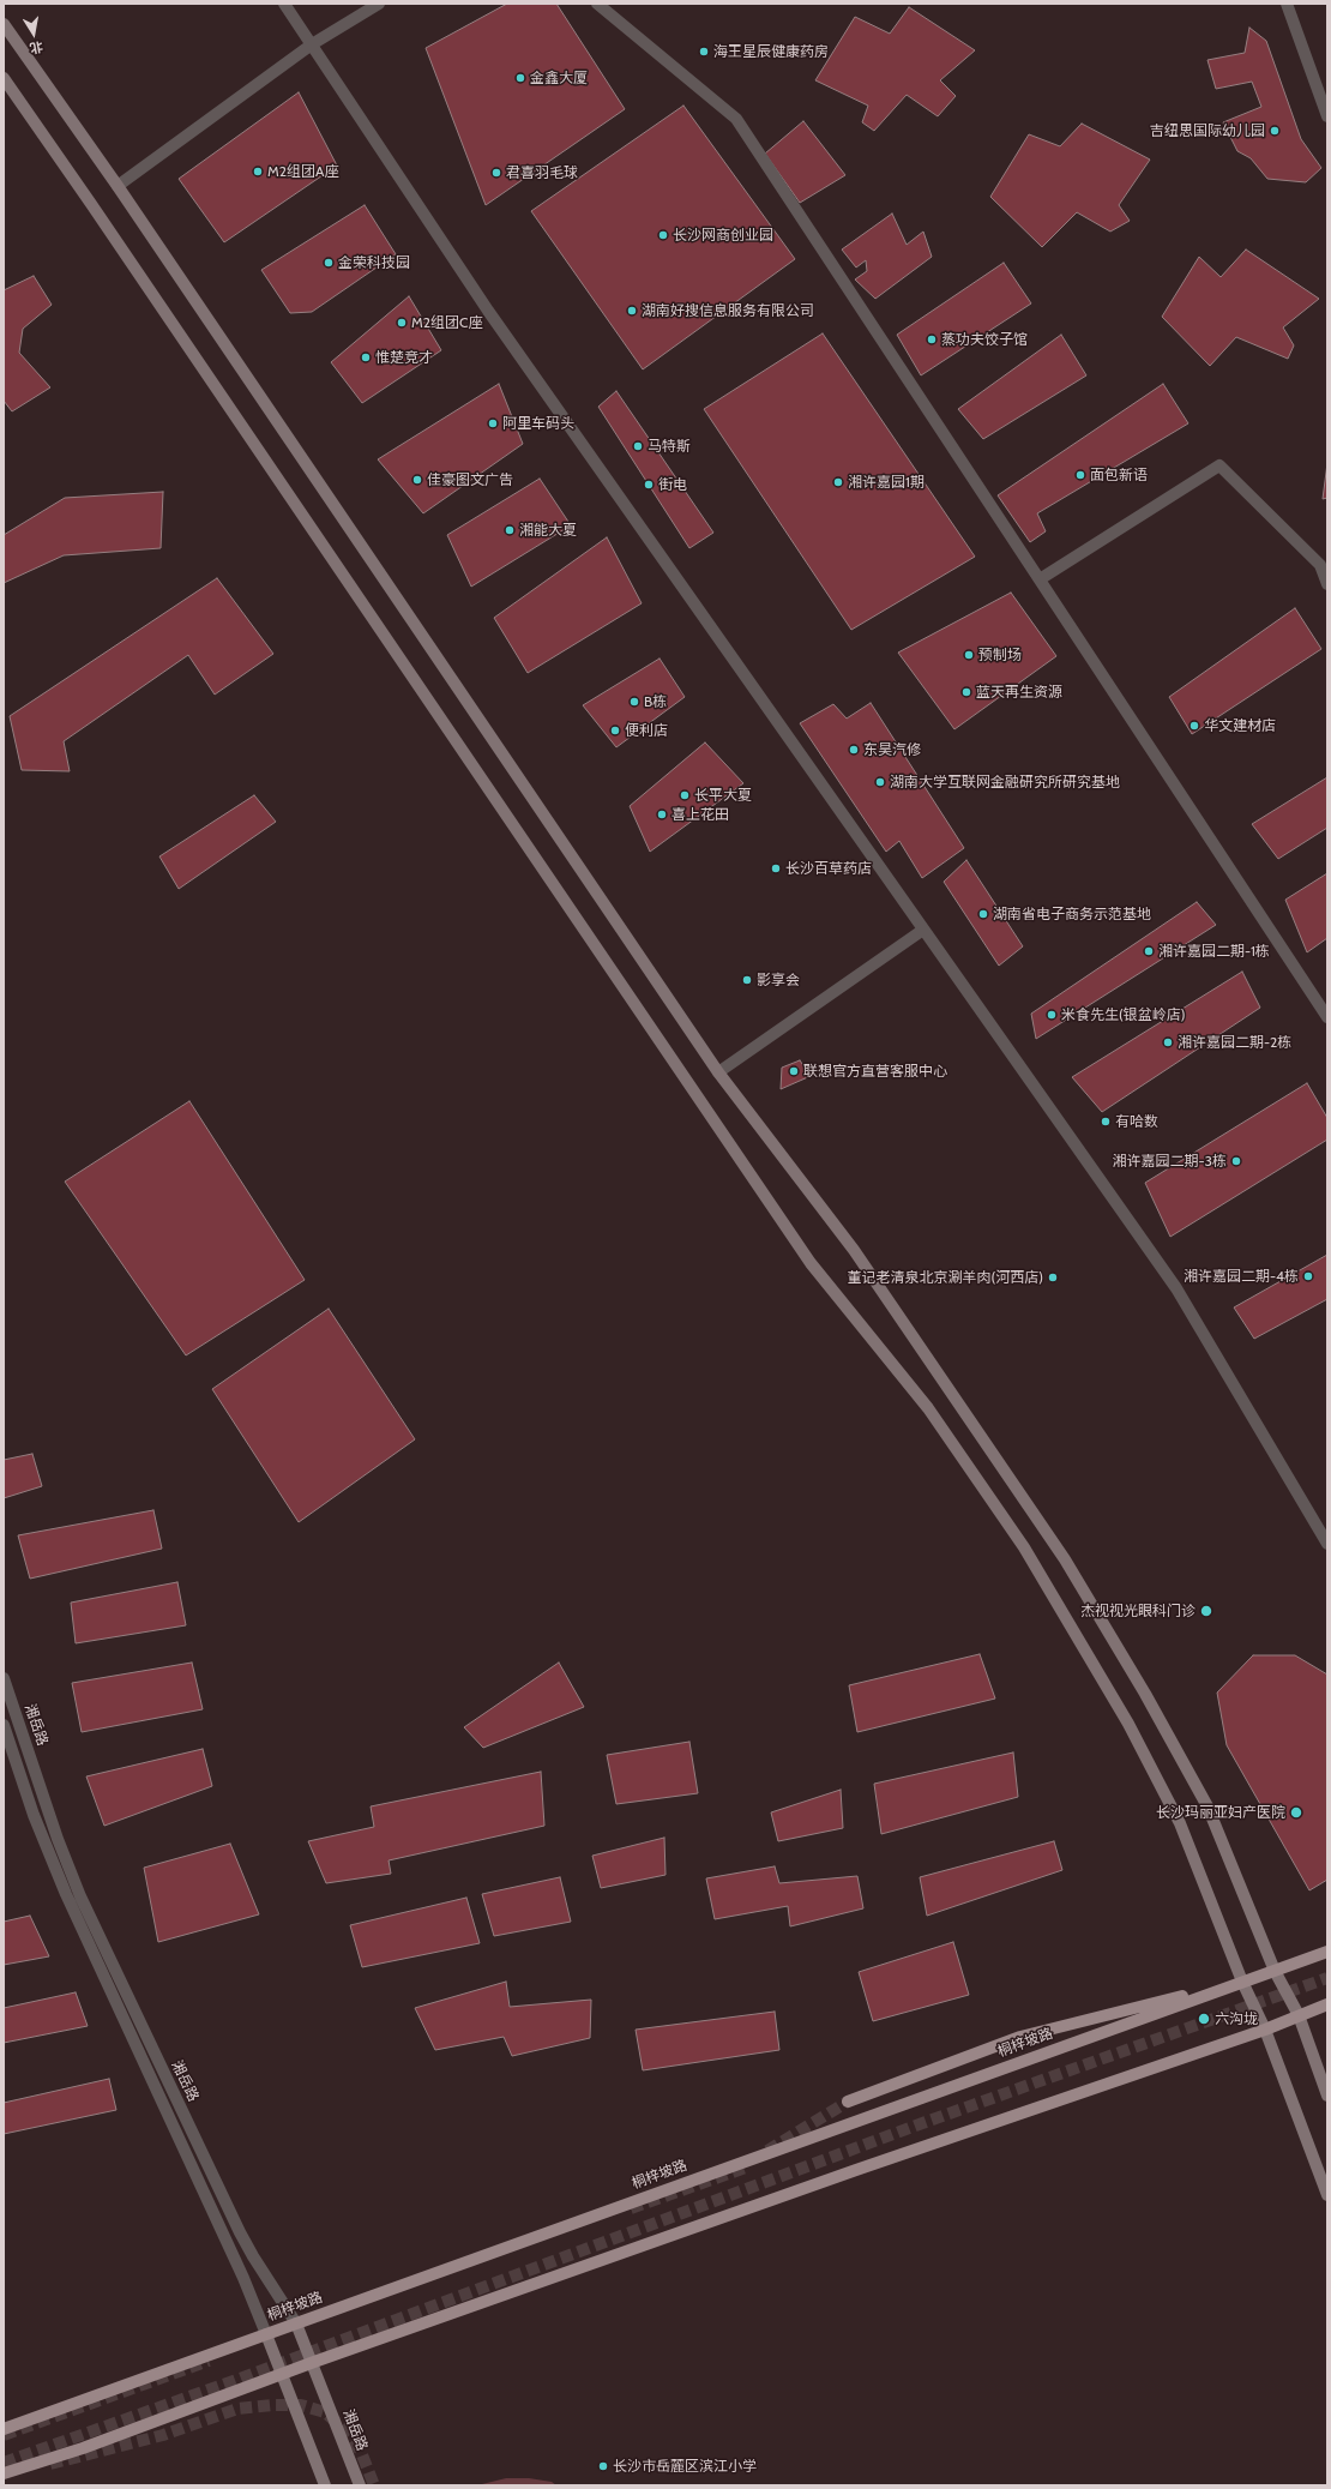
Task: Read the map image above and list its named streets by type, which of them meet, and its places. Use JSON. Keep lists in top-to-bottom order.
{
  "streets": {
    "main road": ["湘岳路", "桐梓坡路"]
  },
  "crossings": [
    ["湘岳路", "桐梓坡路"]
  ],
  "places": [
    "海王星辰健康药房",
    "金鑫大厦",
    "吉纽思国际幼儿园",
    "M2组团A座",
    "君喜羽毛球",
    "长沙网商创业园",
    "金荣科技园",
    "湖南好搜信息服务有限公司",
    "M2组团C座",
    "蒸功夫饺子馆",
    "惟楚竞才",
    "阿里车码头",
    "马特斯",
    "面包新语",
    "佳豪图文广告",
    "湘许嘉园1期",
    "街电",
    "湘能大夏",
    "预制场",
    "蓝天再生资源",
    "B栋",
    "华文建材店",
    "便利店",
    "东昊汽修",
    "湖南大学互联网金融研究所研究基地",
    "长平大夏",
    "喜上花田",
    "长沙百草药店",
    "湖南省电子商务示范基地",
    "湘许嘉园二期-1栋",
    "影享会",
    "米食先生(银盆岭店)",
    "湘许嘉园二期-2栋",
    "联想官方直营客服中心",
    "有哈数",
    "湘许嘉园二期-3栋",
    "湘许嘉园二期-4栋",
    "董记老清泉北京涮羊肉(河西店)",
    "杰视视光眼科门诊",
    "长沙玛丽亚妇产医院",
    "六沟垅",
    "长沙市岳麓区滨江小学"
  ],
  "north": "bottom"
}
